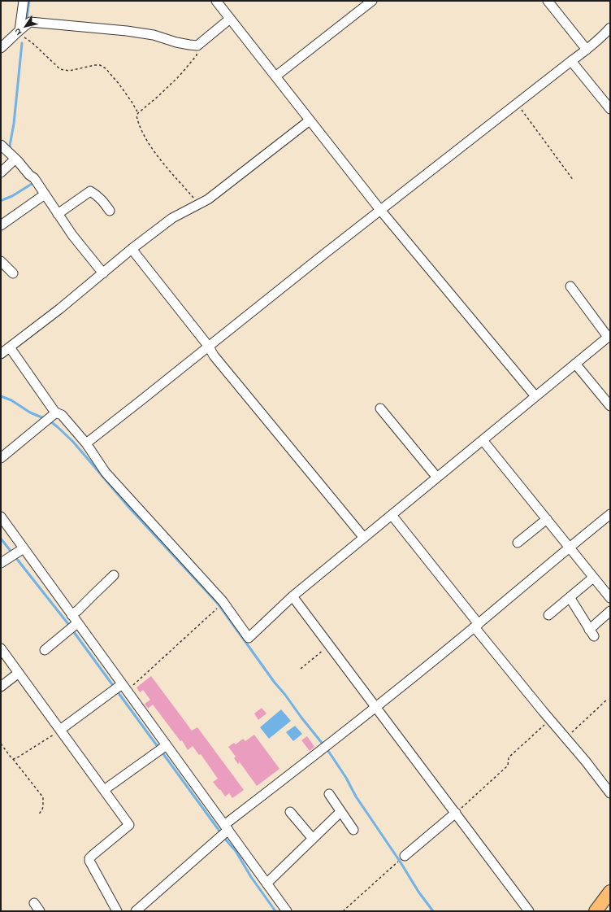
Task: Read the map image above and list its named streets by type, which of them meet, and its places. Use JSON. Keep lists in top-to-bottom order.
{
  "north": "bottom left"
}
